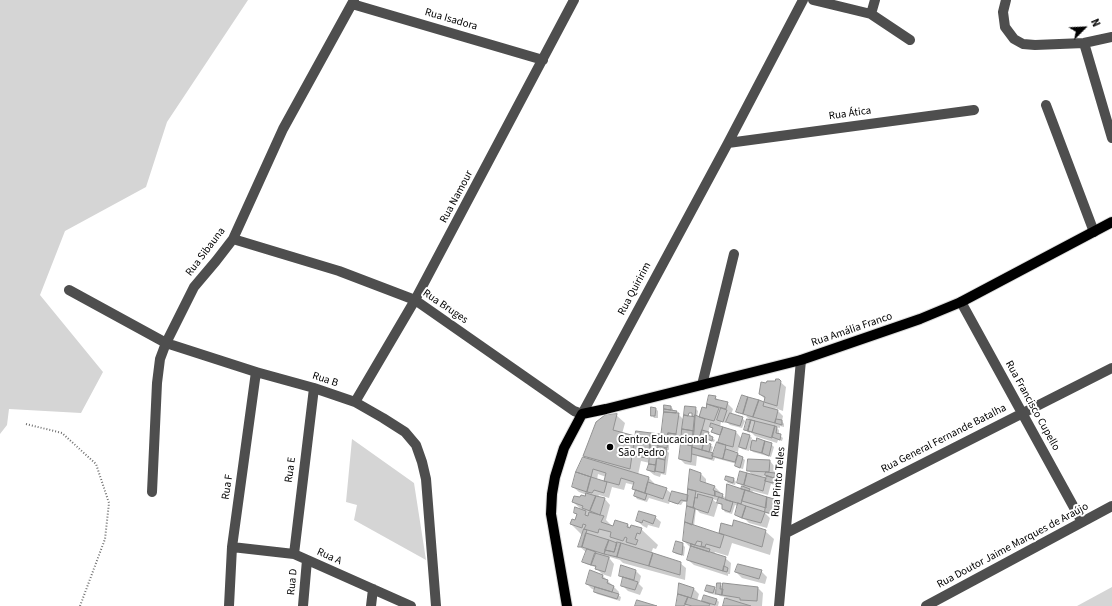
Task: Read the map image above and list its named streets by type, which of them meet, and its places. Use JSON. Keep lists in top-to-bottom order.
{
  "streets": {
    "main road": ["Rua Quiririm", "Rua Amália Franco"],
    "street": [
      "Rua Isadora",
      "Rua Ática",
      "Rua Namour",
      "Rua Sibauna",
      "Rua Bruges",
      "Rua B",
      "Rua Francisco Cupello",
      "Rua General Fernande Batalha",
      "Rua E",
      "Rua Pinto Teles",
      "Rua F",
      "Rua Doutor Jaime Marques de Araújo",
      "Rua A",
      "Rua D"
    ]
  },
  "crossings": [
    ["Rua Isadora", "Rua Namour"],
    ["Rua Isadora", "Rua Sibauna"],
    ["Rua Ática", "Rua Quiririm"],
    ["Rua Namour", "Rua Bruges"],
    ["Rua Namour", "Rua B"],
    ["Rua Sibauna", "Rua Bruges"],
    ["Rua Sibauna", "Rua B"],
    ["Rua Quiririm", "Rua Bruges"],
    ["Rua Quiririm", "Rua Amália Franco"],
    ["Rua Bruges", "Rua Amália Franco"],
    ["Rua Amália Franco", "Rua Francisco Cupello"],
    ["Rua Amália Franco", "Rua Pinto Teles"],
    ["Rua B", "Rua E"],
    ["Rua B", "Rua F"],
    ["Rua Francisco Cupello", "Rua General Fernande Batalha"],
    ["Rua Francisco Cupello", "Rua Doutor Jaime Marques de Araújo"],
    ["Rua General Fernande Batalha", "Rua Pinto Teles"],
    ["Rua E", "Rua A"],
    ["Rua F", "Rua A"],
    ["Rua A", "Rua D"]
  ],
  "places": ["Centro Educacional São Pedro"],
  "north": "top right"
}
